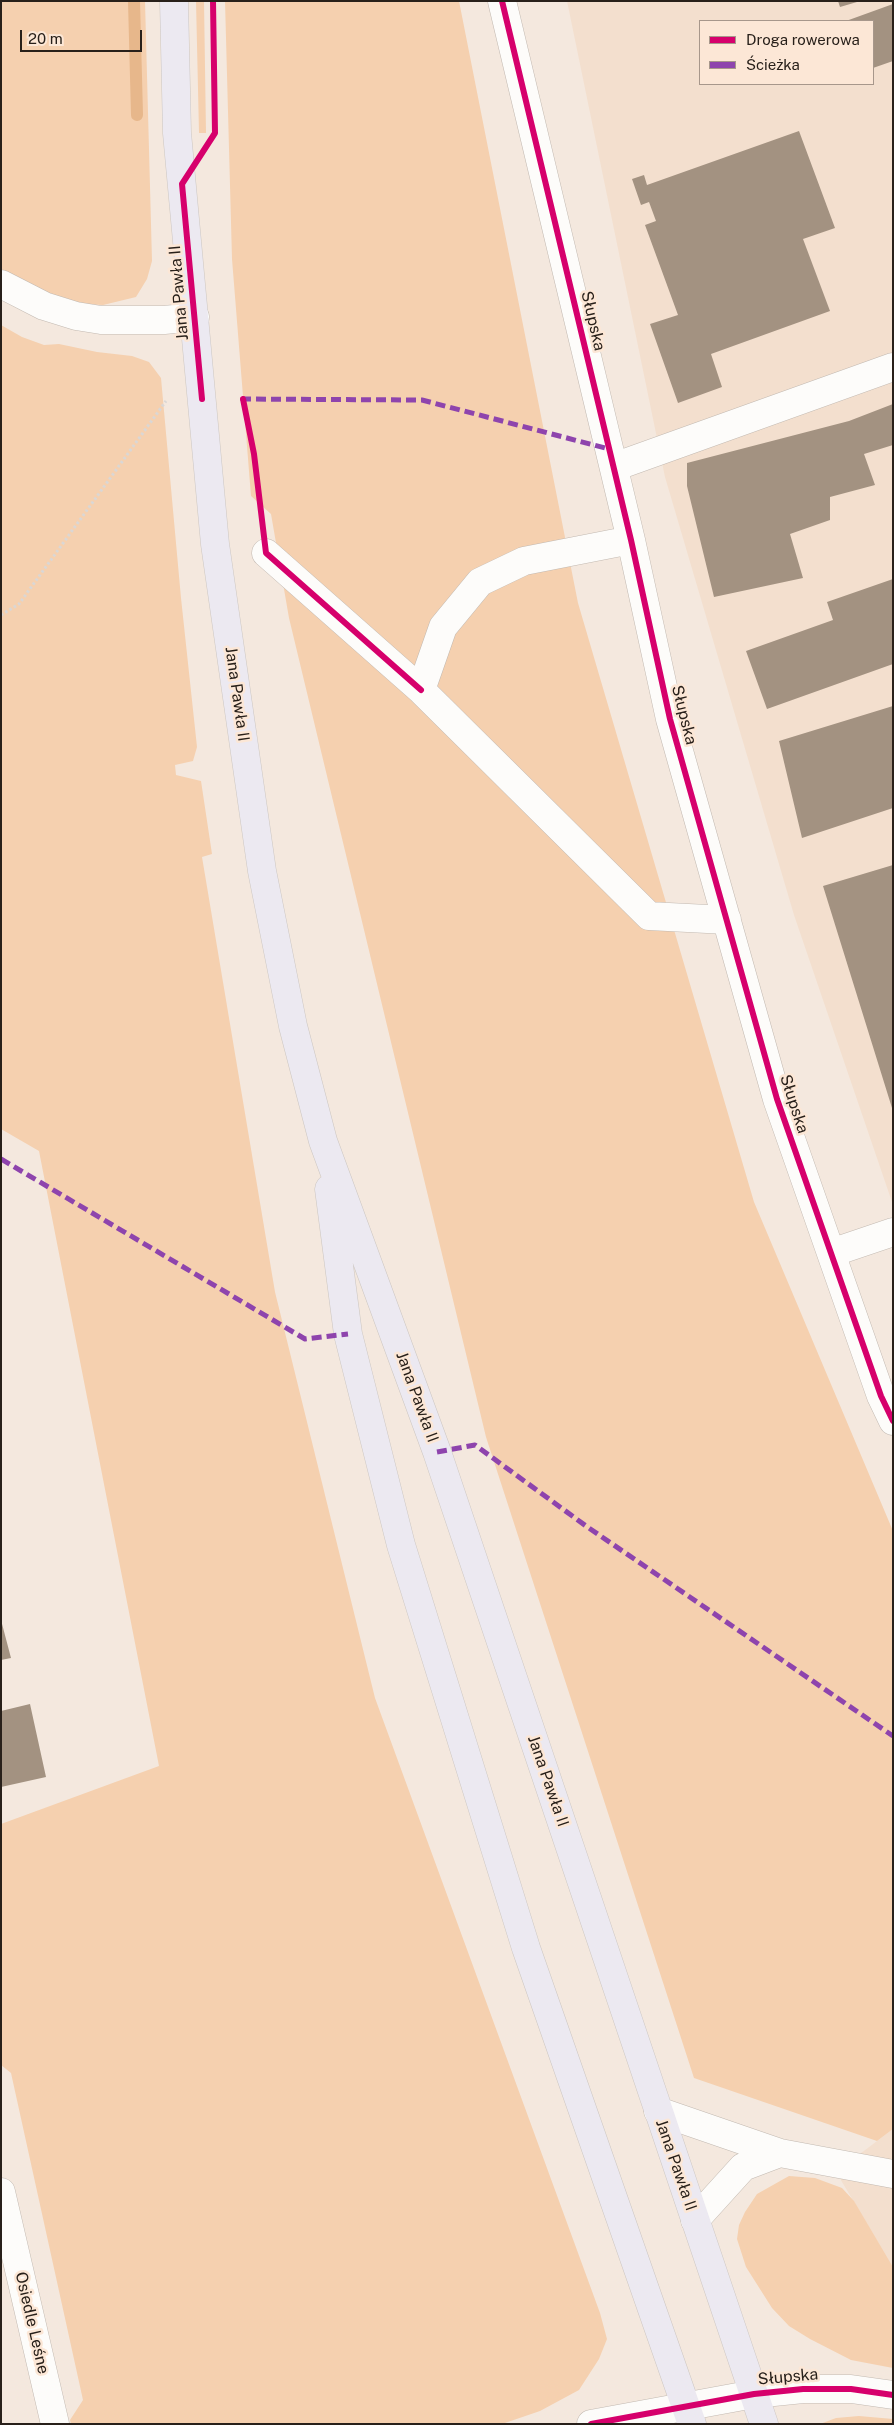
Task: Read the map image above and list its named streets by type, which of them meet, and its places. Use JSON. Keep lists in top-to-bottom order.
{
  "streets": {
    "main road": ["Jana Pawła II"],
    "street": ["Słupska", "Osiedle Leśne"]
  },
  "crossings": [
    ["Jana Pawła II", "Słupska"]
  ],
  "legend": ["Droga rowerowa", "Ścieżka"],
  "scale_bar": "20 m"
}
